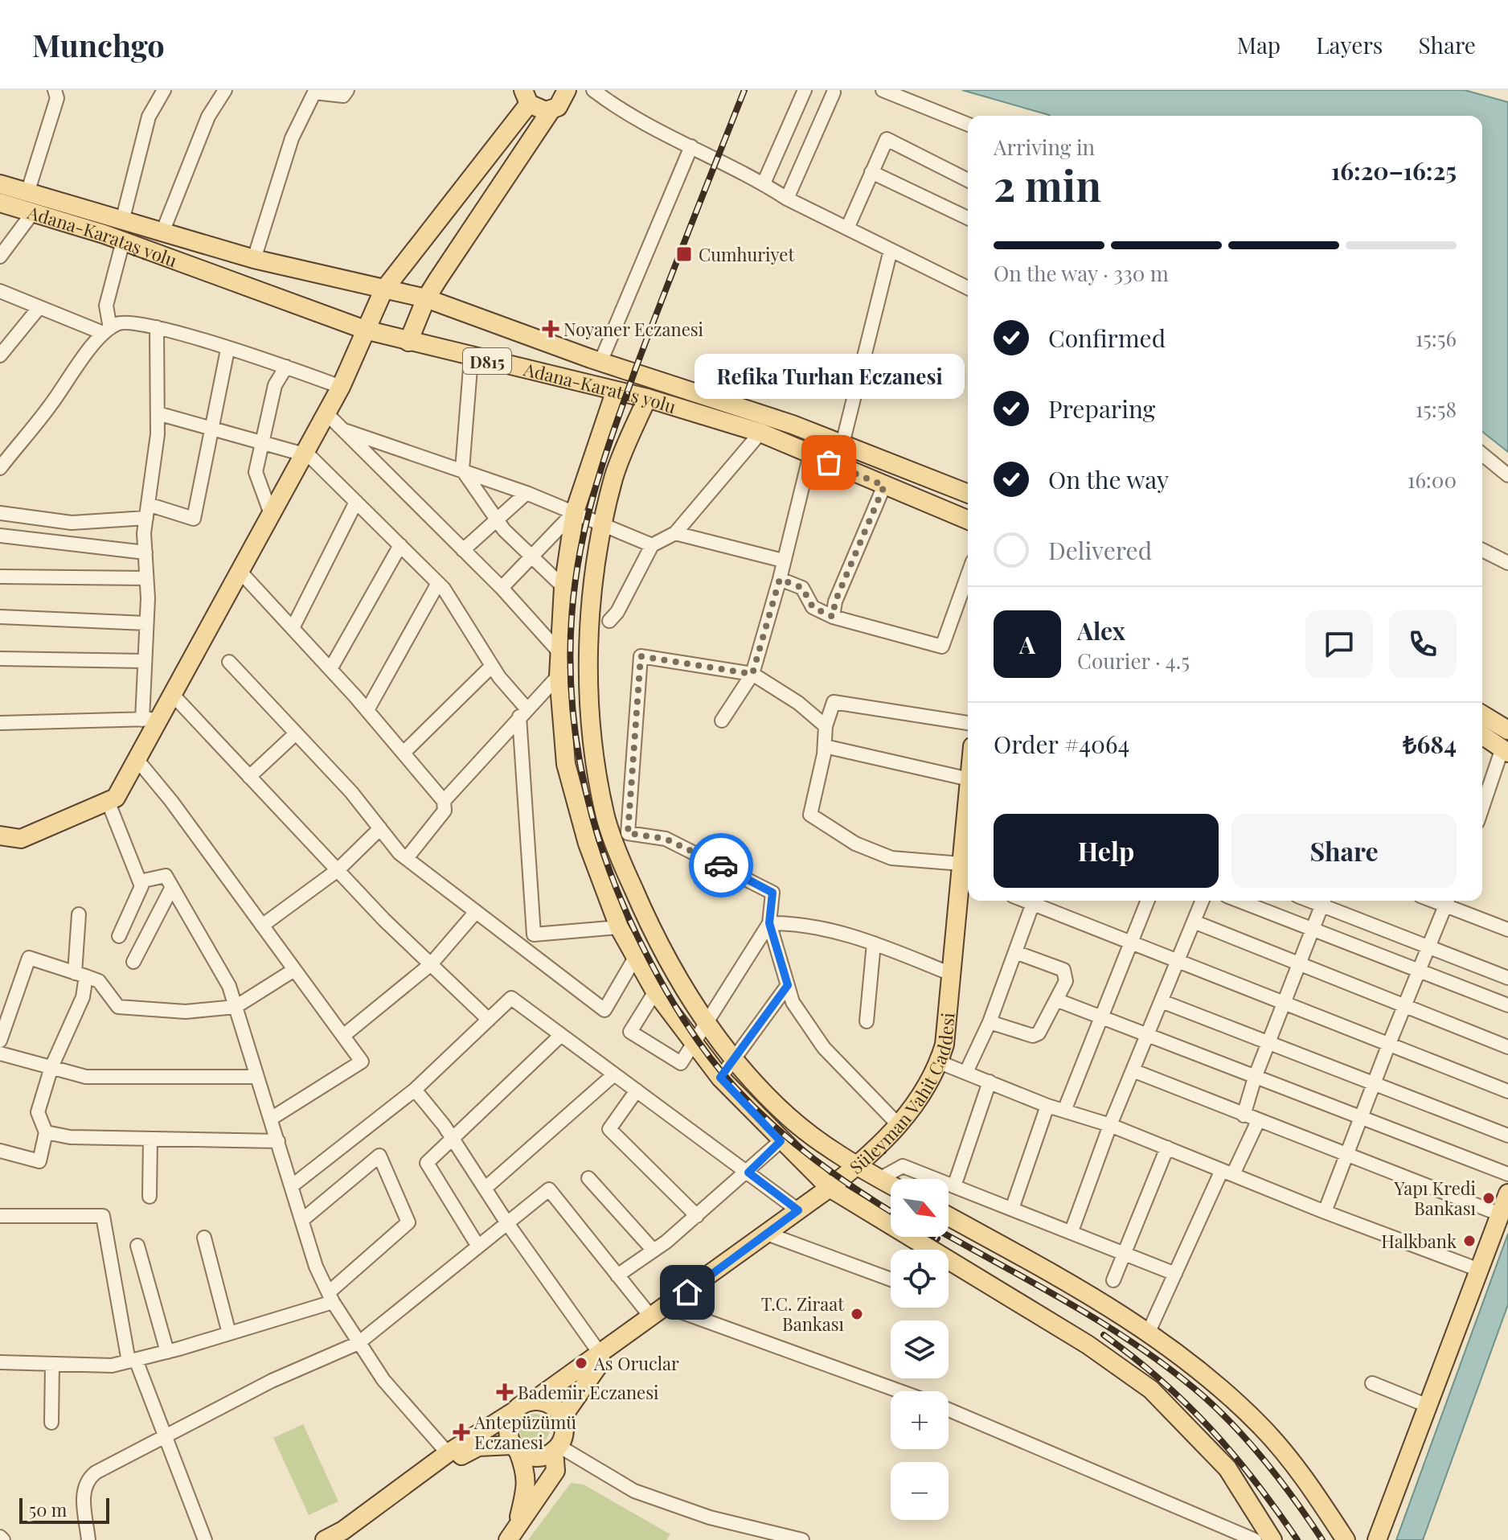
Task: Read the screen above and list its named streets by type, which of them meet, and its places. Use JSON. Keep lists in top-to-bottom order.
{
  "streets": {
    "main road": ["Adana-Karataş yolu", "D815", "Süleyman Vahit Caddesi"]
  },
  "places": {
    "transit": ["Cumhuriyet"],
    "health": ["Noyaner Eczanesi", "Bademir Eczanesi", "Antepüzümü Eczanesi"],
    "other": [
      "Refika Turhan Eczanesi",
      "Yapı Kredi Bankası",
      "Halkbank",
      "T.C. Ziraat Bankası",
      "As Oruclar"
    ]
  },
  "scale_bar": "50 m",
  "north": "bottom right",
  "page": {
    "header": "Munchgo",
    "nav": ["Map", "Layers", "Share"],
    "heading": ["2 min", "Arriving in", "16:20–16:25"],
    "panel": [
      "Alex",
      "Courier · 4.5",
      "Order #4064",
      "₺684"
    ],
    "bar": "On the way · 330 m",
    "list": [
      ["Confirmed", "15:56"],
      ["Preparing", "15:58"],
      ["On the way", "16:00"],
      "Delivered"
    ],
    "bubble": "Refika Turhan Eczanesi",
    "round": "A",
    "buttons": ["Help", "Share"],
    "map_buttons": ["+", "−"],
    "scale": "50 m"
  }
}
